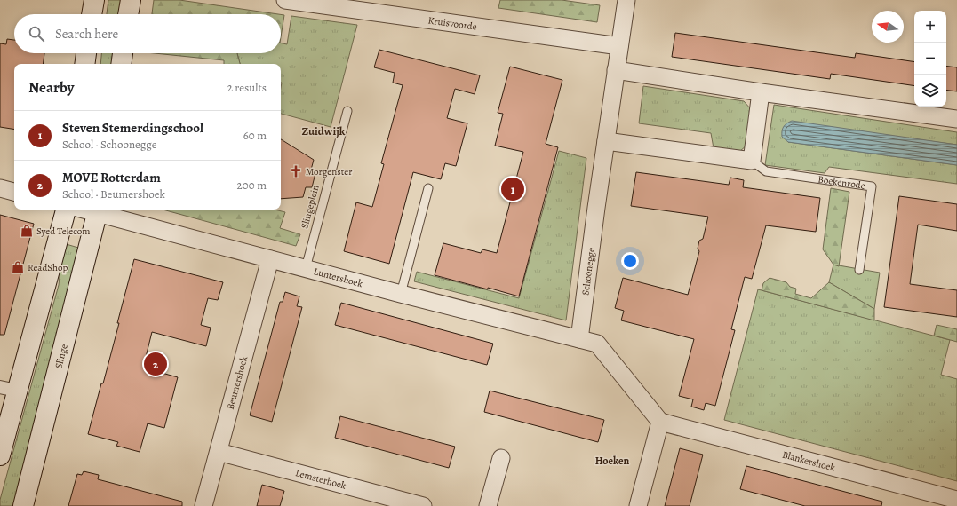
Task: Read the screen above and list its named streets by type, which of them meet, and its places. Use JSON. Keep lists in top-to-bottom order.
{
  "streets": {
    "main road": ["Slinge"],
    "street": [
      "Kruisvoorde",
      "Boekenrode",
      "Schoonegge",
      "Luntershoek",
      "Beumershoek",
      "Blankershoek",
      "Lemsterhoek"
    ],
    "lane": ["Slingeplein"]
  },
  "crossings": [
    ["Kruisvoorde", "Schoonegge"],
    ["Boekenrode", "Schoonegge"],
    ["Slingeplein", "Luntershoek"],
    ["Schoonegge", "Luntershoek"],
    ["Luntershoek", "Slinge"],
    ["Luntershoek", "Beumershoek"],
    ["Beumershoek", "Lemsterhoek"]
  ],
  "districts": ["Zuidwijk", "Hoeken"],
  "places": {
    "church": ["Morgenster"],
    "shop": ["Syed Telecom", "ReadShop"]
  },
  "north": "left",
  "page": {
    "map_buttons": ["+", "−"],
    "search": "Search here",
    "heading": ["Nearby", "2 results"],
    "list": [
      {
        "mark": "1",
        "name": "Steven Stemerdingschool",
        "note": "School · Schoonegge",
        "value": "60 m"
      },
      {
        "mark": "2",
        "name": "MOVE Rotterdam",
        "note": "School · Beumershoek",
        "value": "200 m"
      }
    ],
    "pins": ["1", "2"]
  }
}
